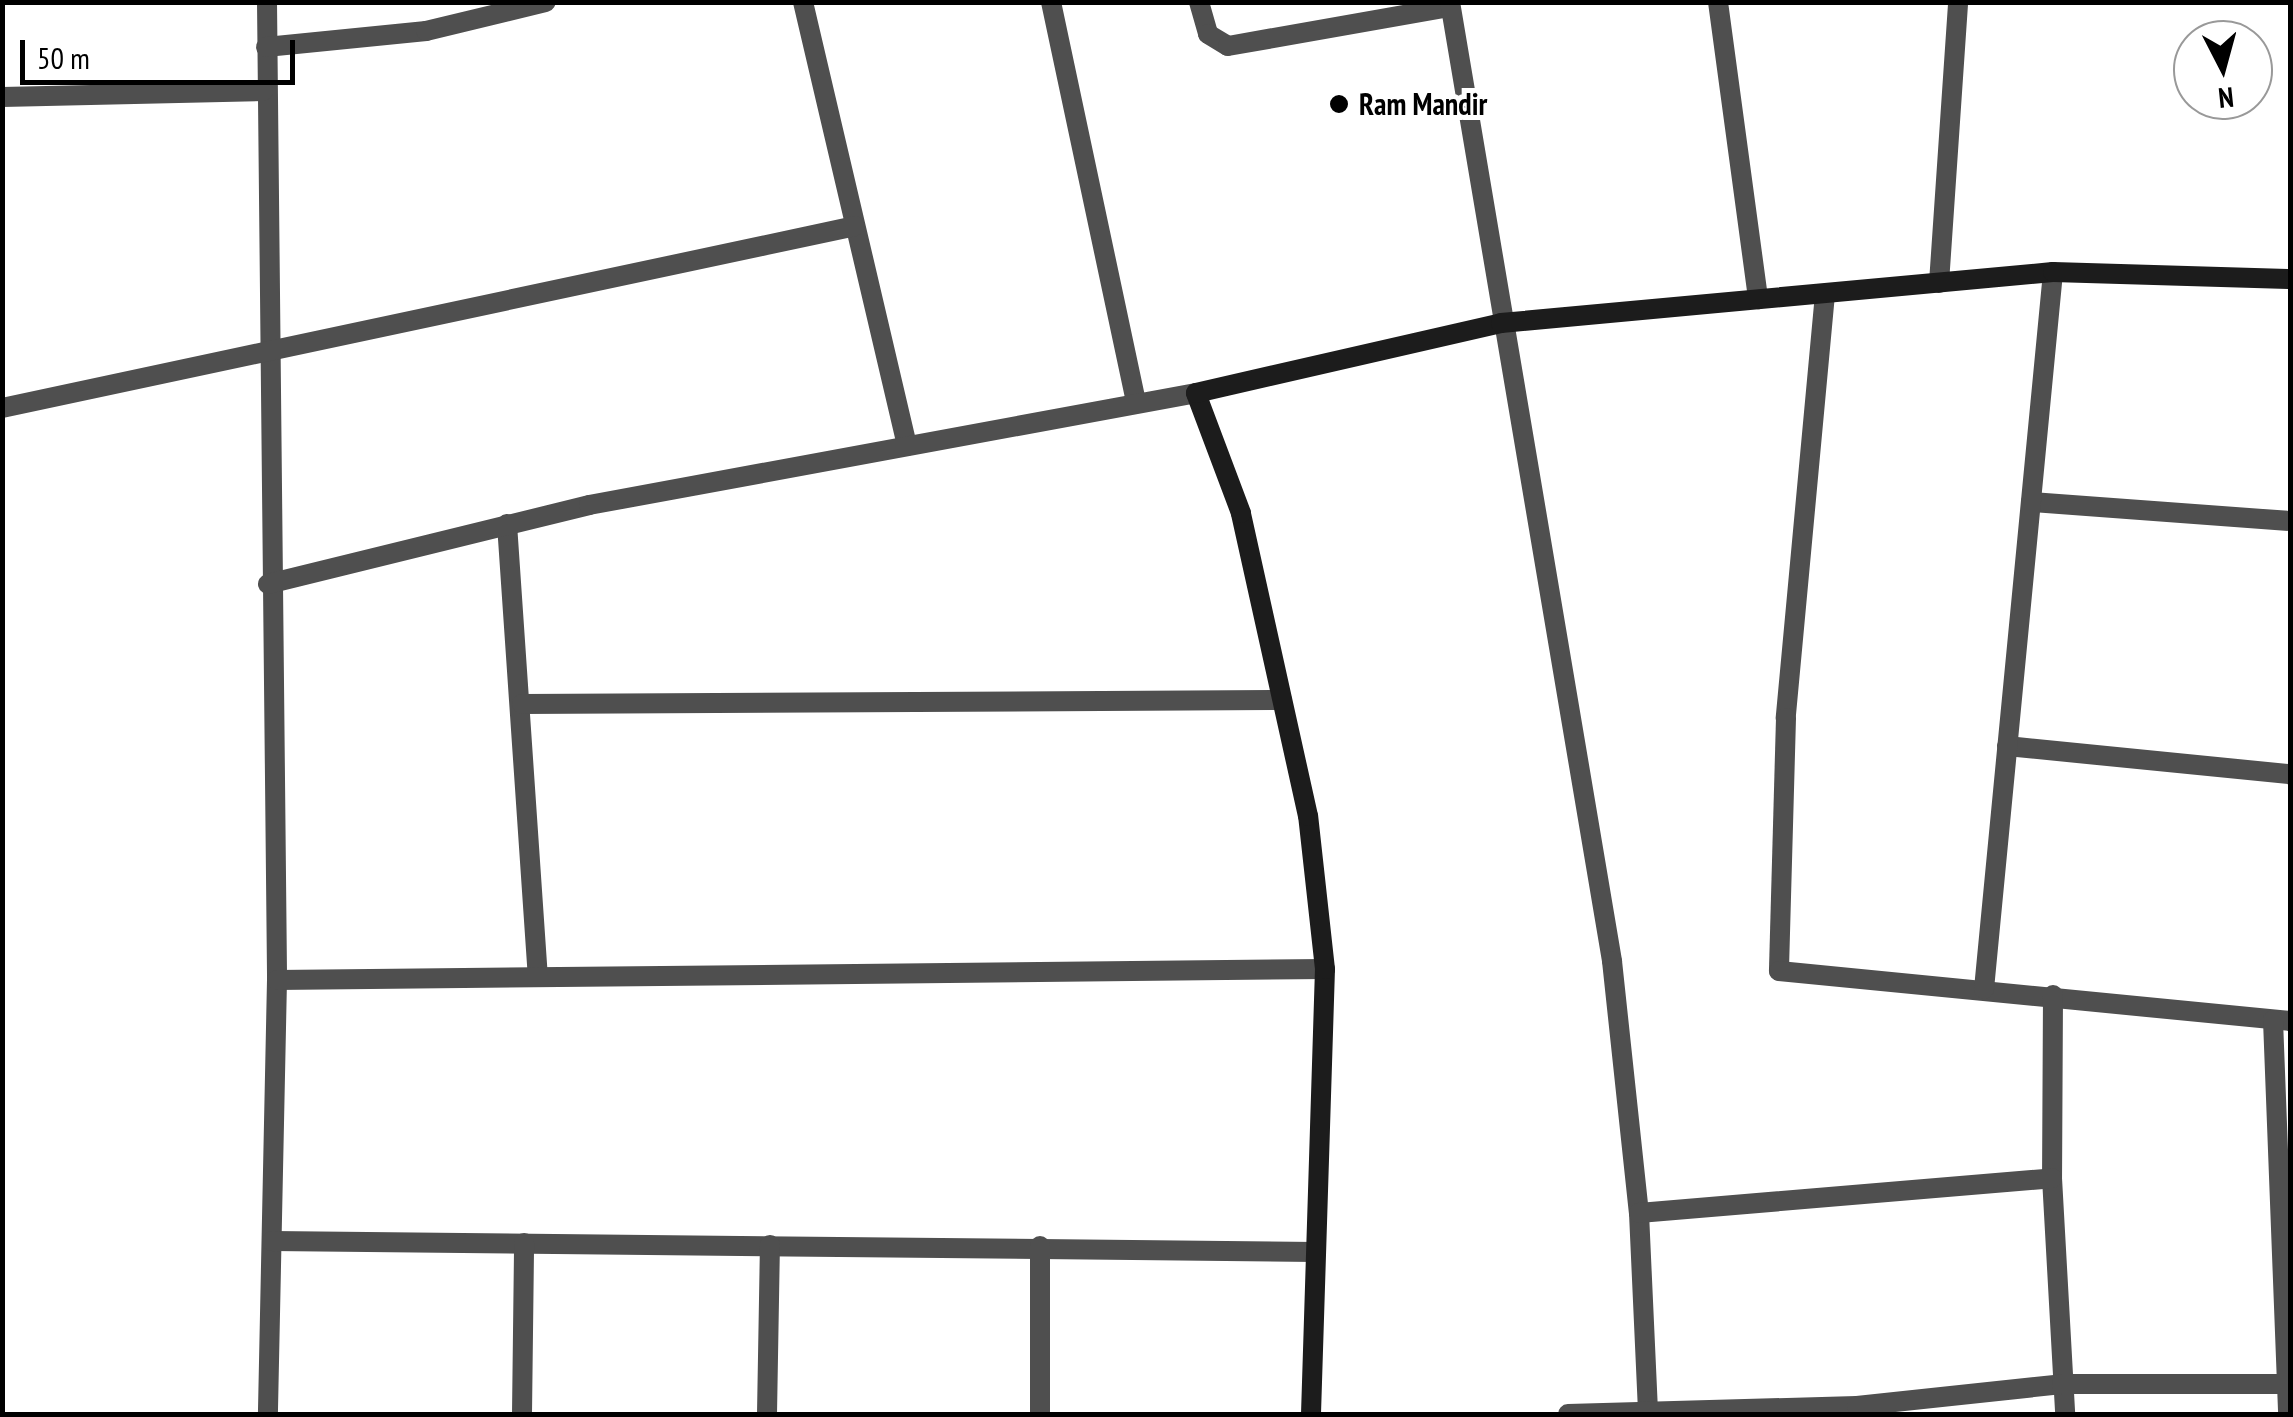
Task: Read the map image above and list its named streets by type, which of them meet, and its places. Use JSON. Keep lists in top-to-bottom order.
{
  "places": ["Ram Mandir"],
  "scale_bar": "50 m",
  "north": "bottom"
}
